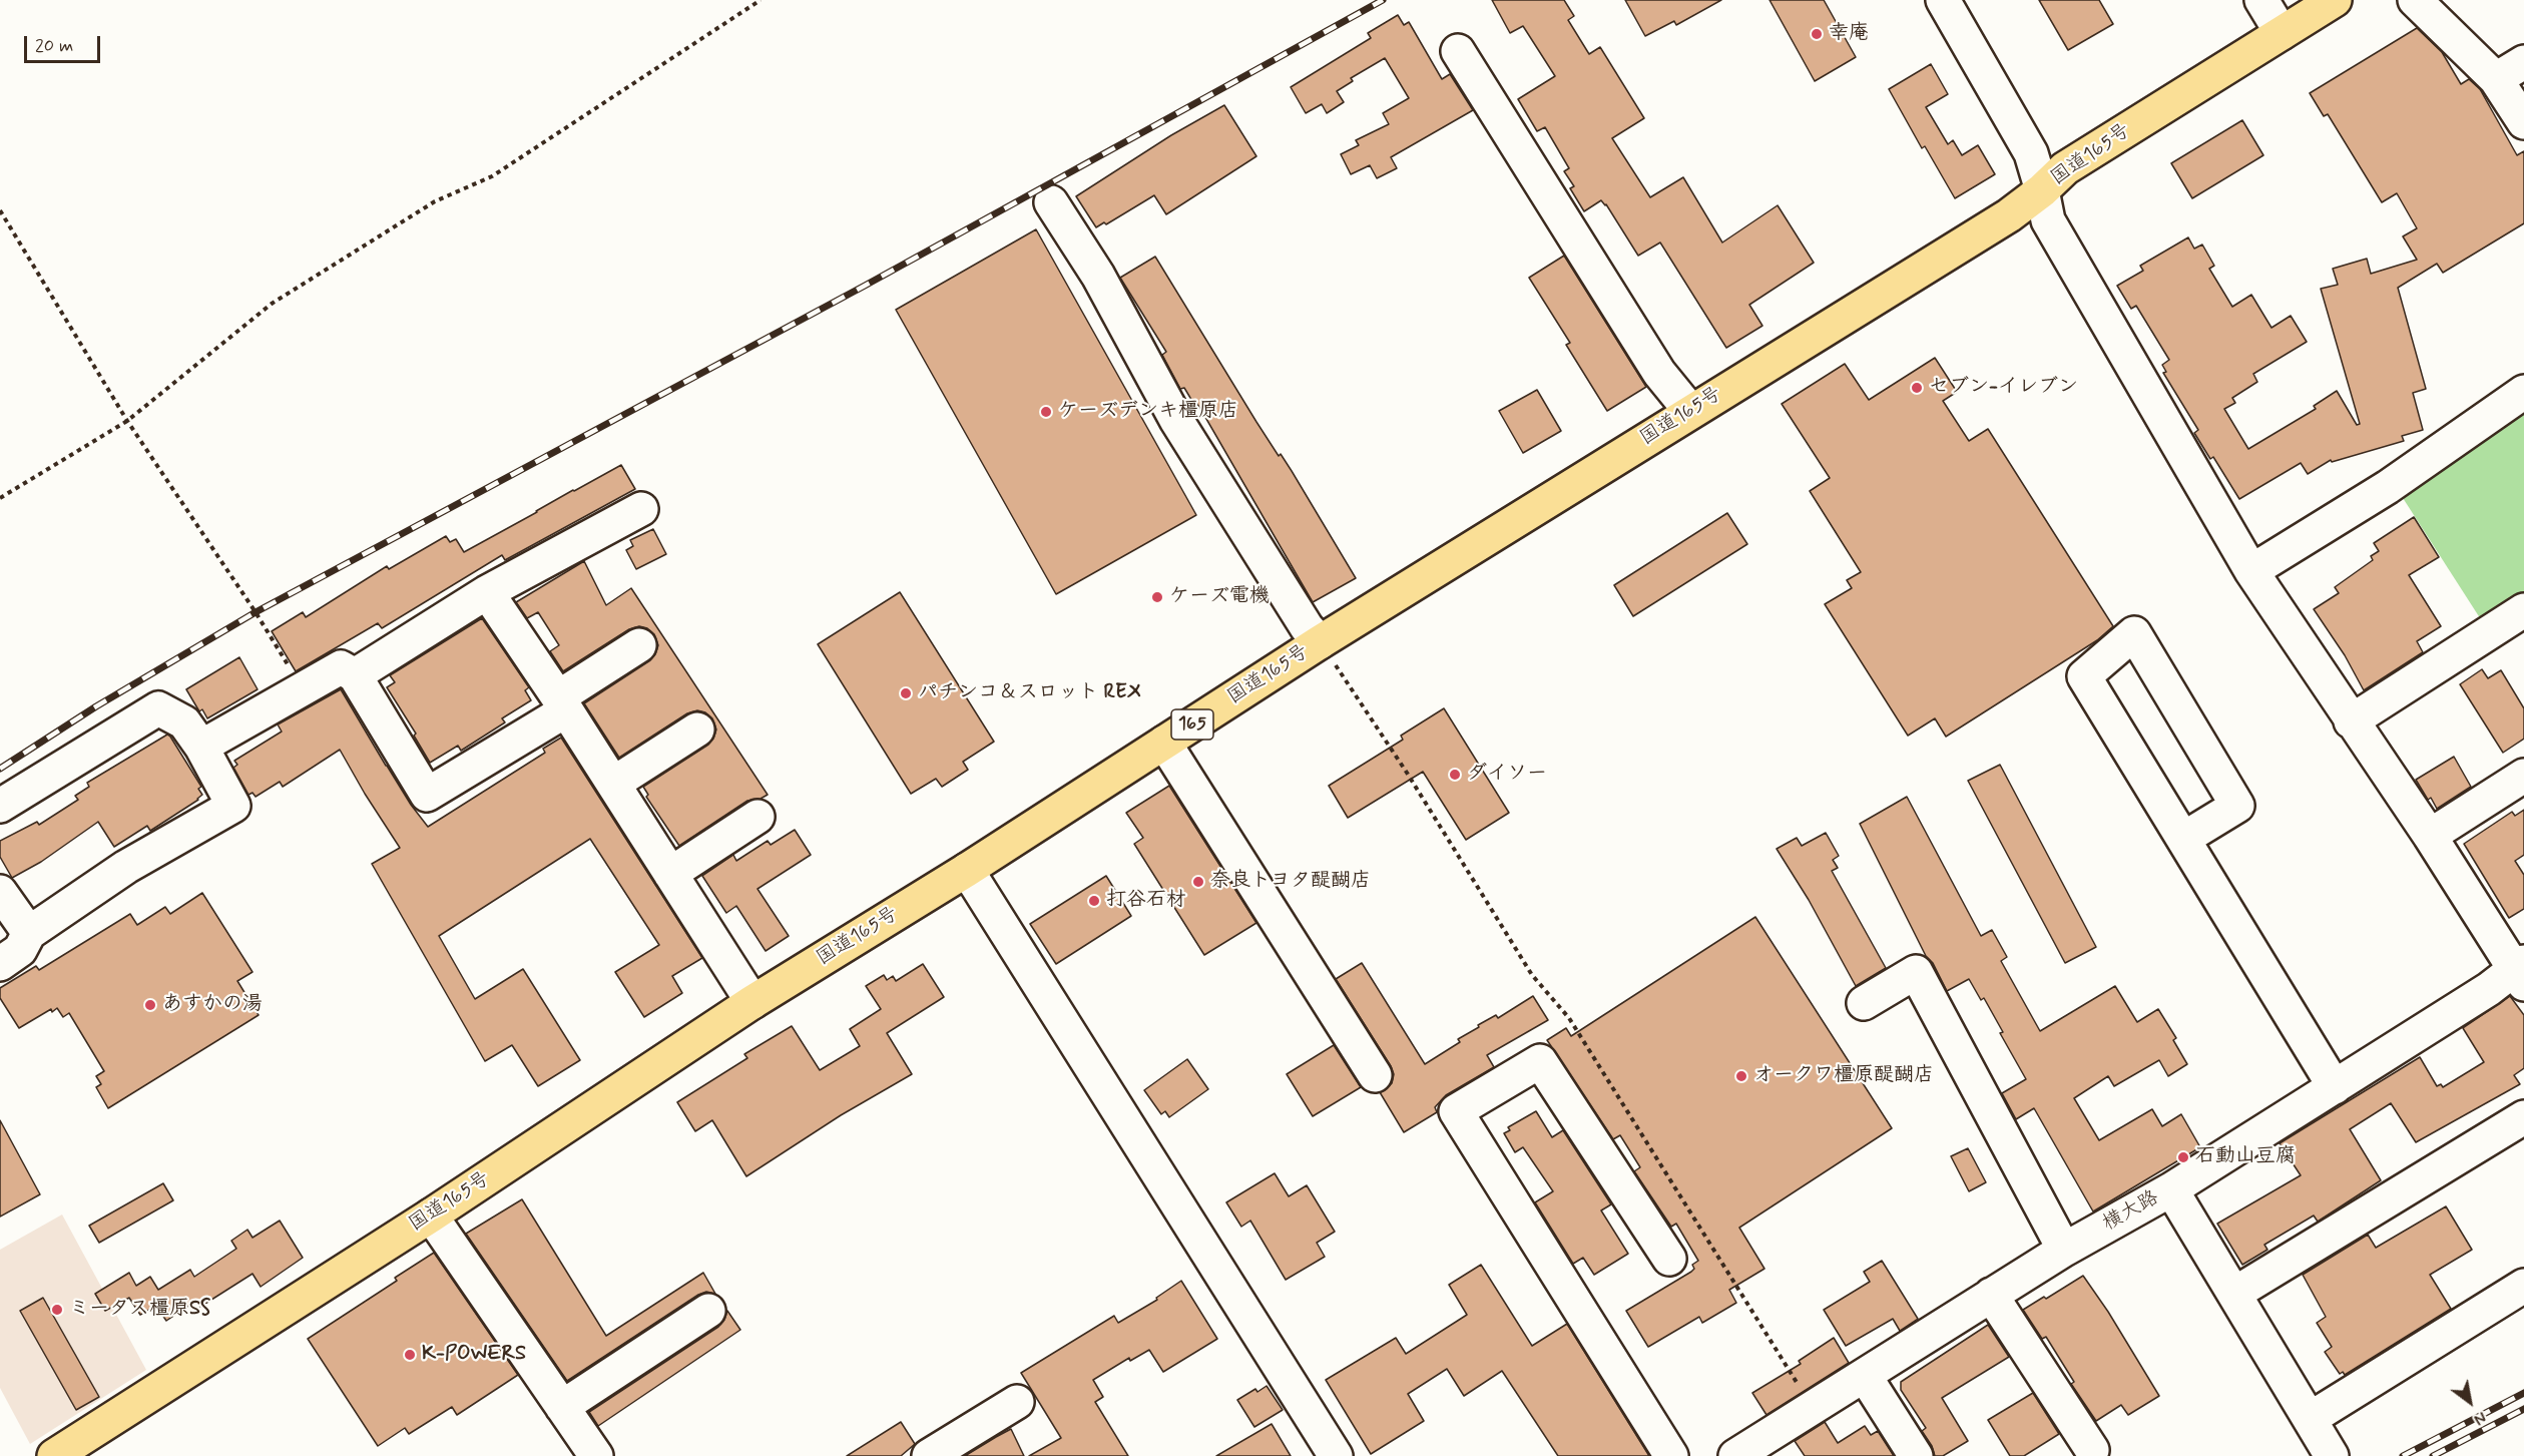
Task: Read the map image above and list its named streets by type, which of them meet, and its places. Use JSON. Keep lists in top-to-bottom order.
{
  "streets": {
    "highway": ["国道165号", "165"],
    "street": ["横大路"]
  },
  "places": [
    "幸庵",
    "セブン-イレブン",
    "ケーズデンキ橿原店",
    "ケーズ電機",
    "パチンコ＆スロット REX",
    "ダイソー",
    "奈良トヨタ醍醐店",
    "打谷石材",
    "あすかの湯",
    "オークワ橿原醍醐店",
    "石動山豆腐",
    "ミータス橿原SS",
    "K-POWERS"
  ],
  "scale_bar": "20 m",
  "north": "bottom right"
}
